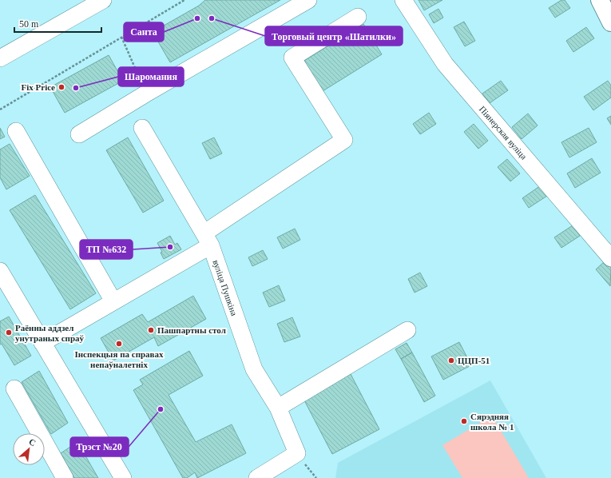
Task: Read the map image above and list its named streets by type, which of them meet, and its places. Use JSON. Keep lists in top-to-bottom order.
{
  "streets": {
    "street": ["Піянерская вуліца", "вуліца Пушкіна"]
  },
  "places": [
    "Санта",
    "Торговый центр «Шатилки»",
    "Fix Price",
    "Шаромания",
    "ТП №632",
    "Пашпартны стол",
    "Раённы аддзел унутраных спраў",
    "Інспекцыя па справах непаўналетніх",
    "ЦЦП-51",
    "Трэст №20",
    "Сярэдняя школа № 1"
  ],
  "scale_bar": "50 m",
  "north": "top right"
}
